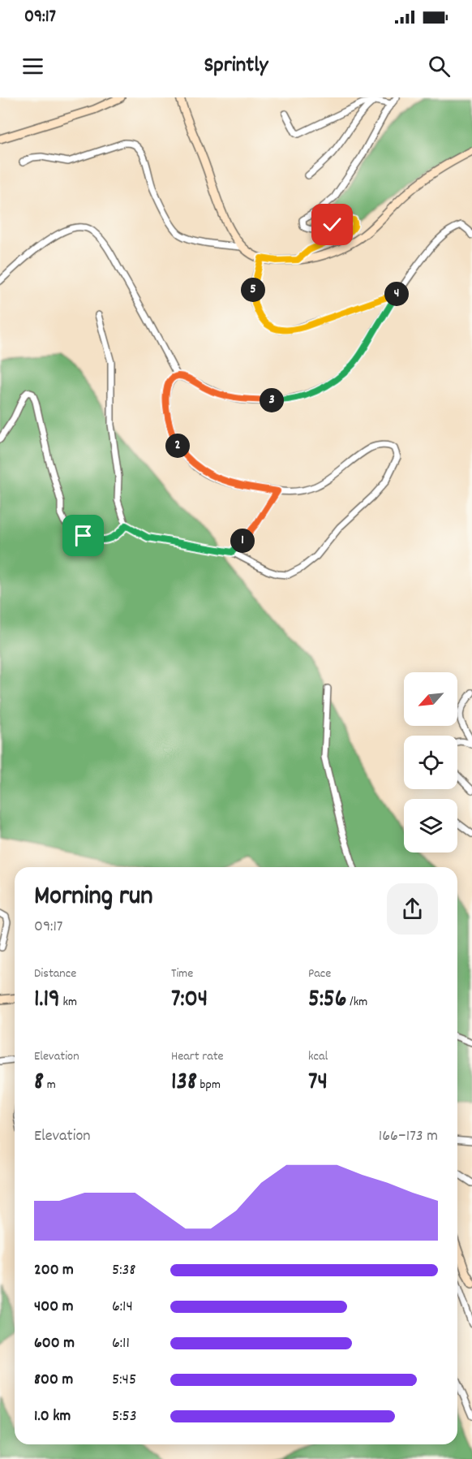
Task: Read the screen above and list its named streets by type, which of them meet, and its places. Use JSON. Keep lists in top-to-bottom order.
{
  "north": "bottom left",
  "page": {
    "status": "09:17",
    "header": "Sprintly",
    "pins": [
      "5",
      "4",
      "3",
      "2",
      "1"
    ],
    "heading": ["Morning run", "09:17"],
    "stats": [
      ["Distance", "1.19 km"],
      ["Time", "7:04"],
      ["Pace", "5:56 /km"],
      ["Elevation", "8 m"],
      ["Heart rate", "138 bpm"],
      ["kcal", "74"]
    ],
    "chart": ["Elevation", "166–173 m"],
    "list": [
      {
        "name": "200 m",
        "note": "5:38"
      },
      {
        "name": "400 m",
        "note": "6:14"
      },
      {
        "name": "600 m",
        "note": "6:11"
      },
      {
        "name": "800 m",
        "note": "5:45"
      },
      {
        "name": "1.0 km",
        "note": "5:53"
      }
    ]
  }
}
